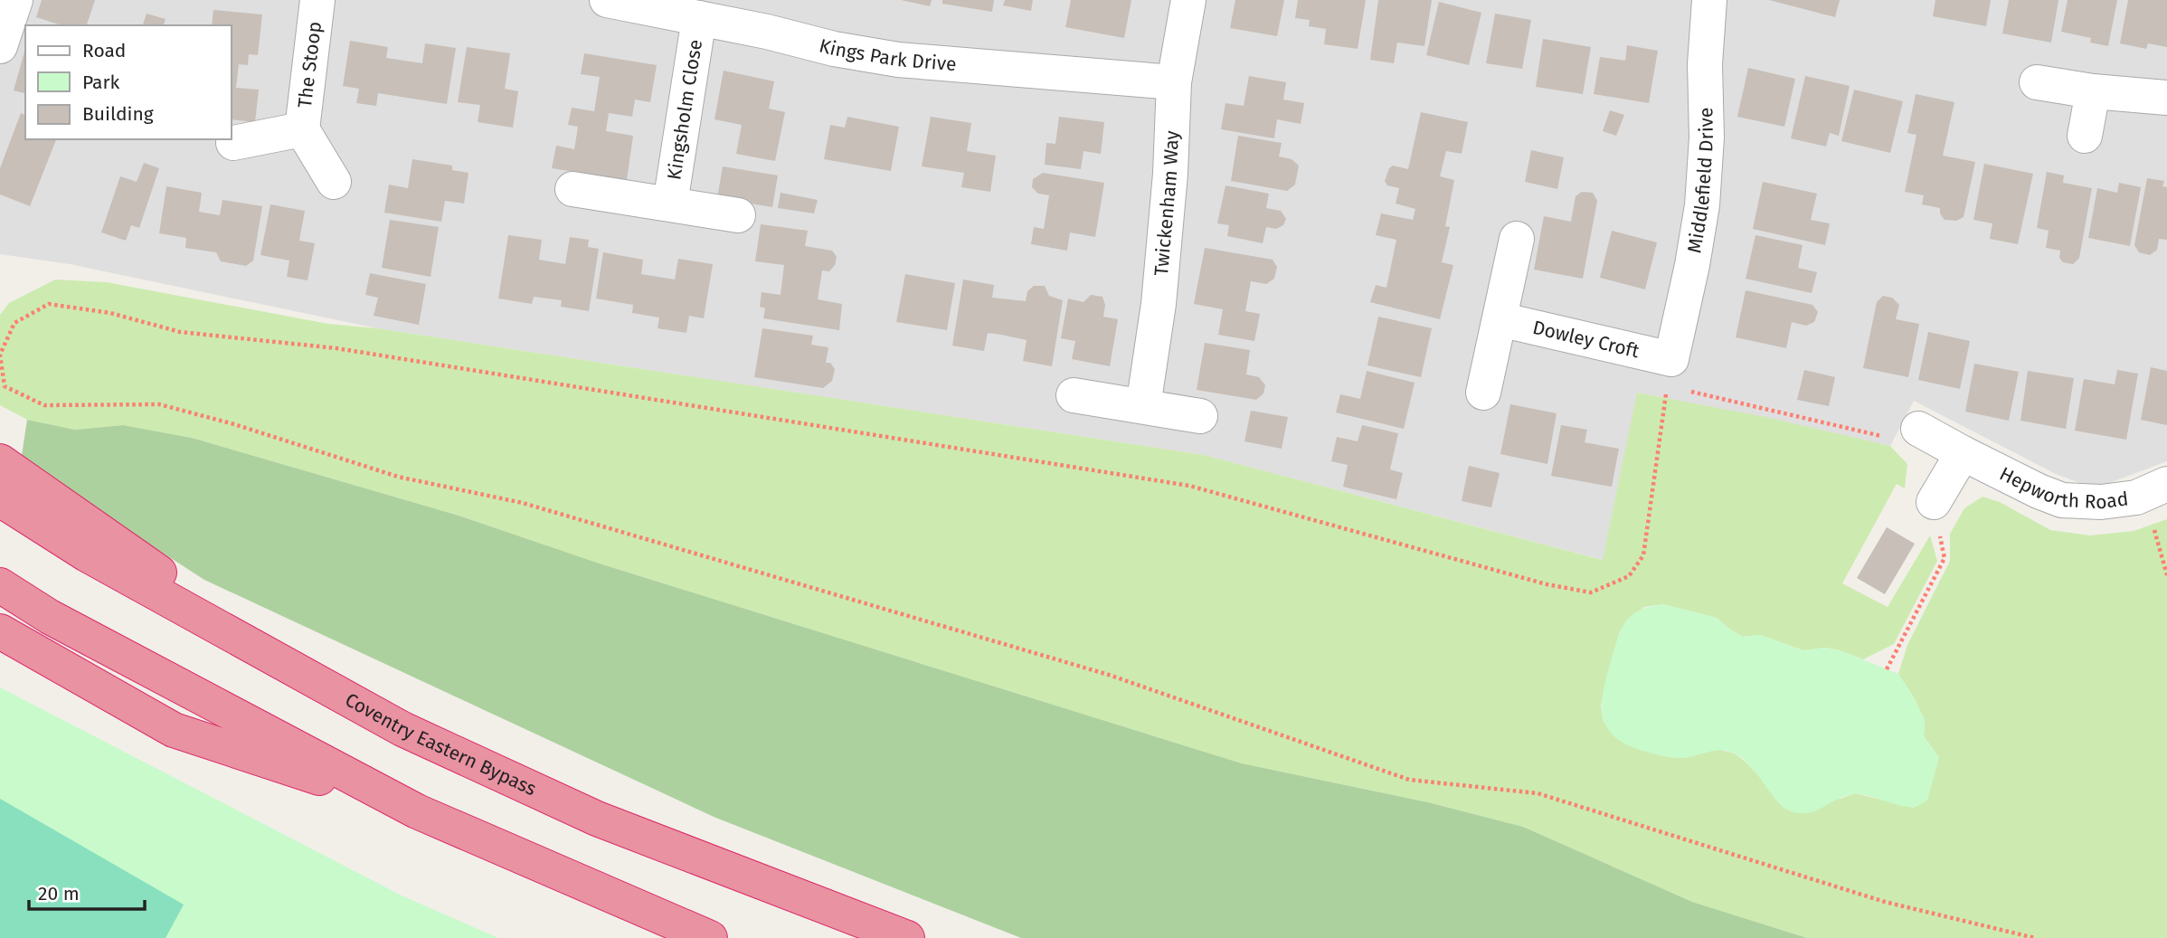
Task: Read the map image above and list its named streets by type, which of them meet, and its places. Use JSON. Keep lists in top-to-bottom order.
{
  "streets": {
    "highway": ["Coventry Eastern Bypass"],
    "street": [
      "Kings Park Drive",
      "The Stoop",
      "Kingsholm Close",
      "Middlefield Drive",
      "Twickenham Way",
      "Dowley Croft",
      "Hepworth Road"
    ]
  },
  "crossings": [
    ["Kings Park Drive", "Kingsholm Close"],
    ["Kings Park Drive", "Twickenham Way"],
    ["Middlefield Drive", "Dowley Croft"]
  ],
  "legend": ["Road", "Park", "Building"],
  "scale_bar": "20 m"
}
